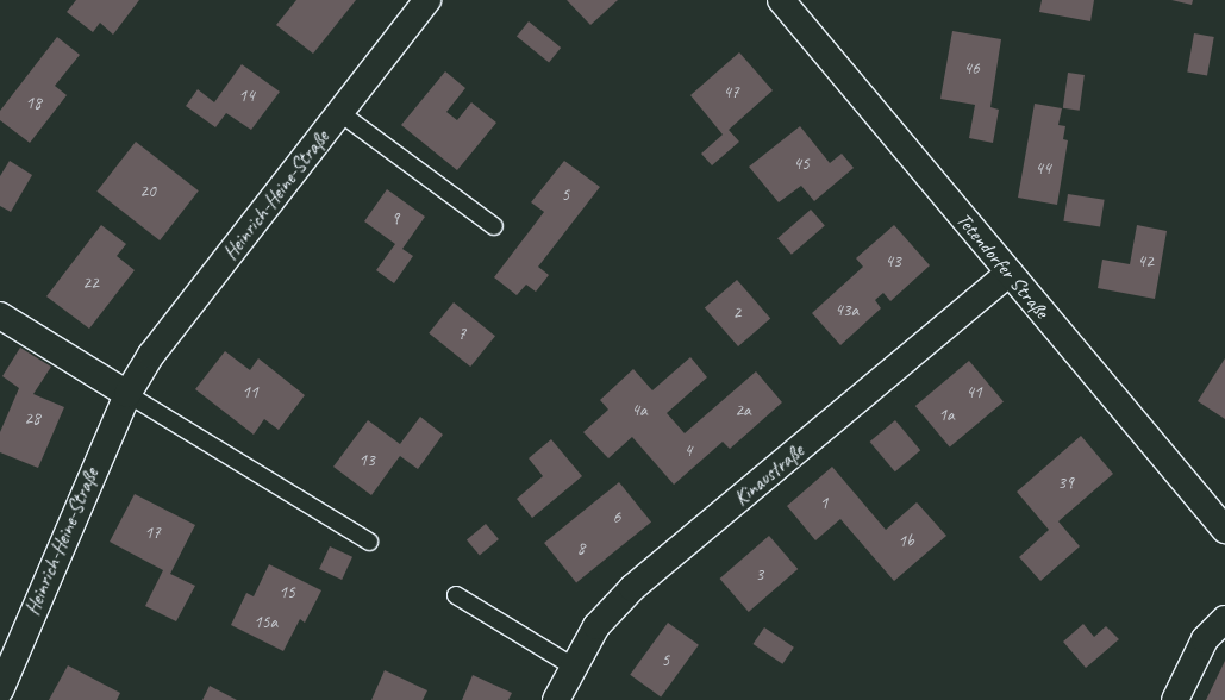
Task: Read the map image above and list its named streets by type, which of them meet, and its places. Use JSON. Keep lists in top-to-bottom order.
{
  "streets": {
    "street": ["Heinrich-Heine-Straße", "Tetendorfer Straße", "Kinaustraße"]
  },
  "crossings": [
    ["Tetendorfer Straße", "Kinaustraße"]
  ],
  "house_numbers": [
    "46",
    "47",
    "14",
    "18",
    "45",
    "44",
    "20",
    "5",
    "9",
    "43",
    "42",
    "22",
    "43a",
    "2",
    "7",
    "11",
    "41",
    "4a",
    "2a",
    "1a",
    "28",
    "4",
    "13",
    "39",
    "1",
    "6",
    "17",
    "1b",
    "8",
    "3",
    "15",
    "15a",
    "5"
  ]
}
